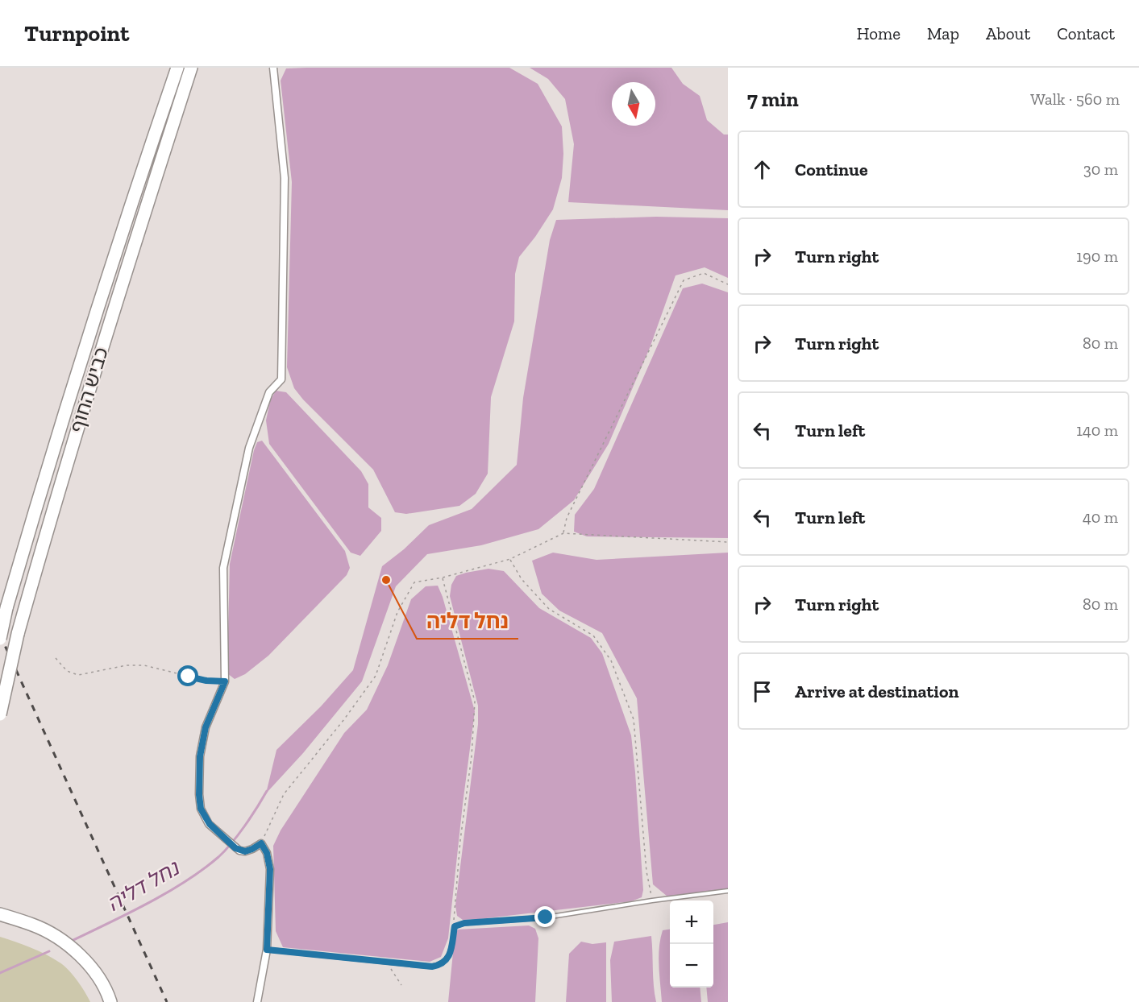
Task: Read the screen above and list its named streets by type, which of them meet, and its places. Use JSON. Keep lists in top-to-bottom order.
{
  "streets": {
    "highway": ["כביש החוף"]
  },
  "water": ["נחל דליה"],
  "places": ["נחל דליה"],
  "north": "bottom",
  "page": {
    "header": "Turnpoint",
    "nav": [
      "Home",
      "Map",
      "About",
      "Contact"
    ],
    "heading": ["7 min", "Walk · 560 m"],
    "list": [
      ["Continue", "30 m"],
      ["Turn right", "190 m"],
      ["Turn right", "80 m"],
      ["Turn left", "140 m"],
      ["Turn left", "40 m"],
      ["Turn right", "80 m"],
      "Arrive at destination"
    ],
    "map_buttons": ["+", "−"]
  }
}
